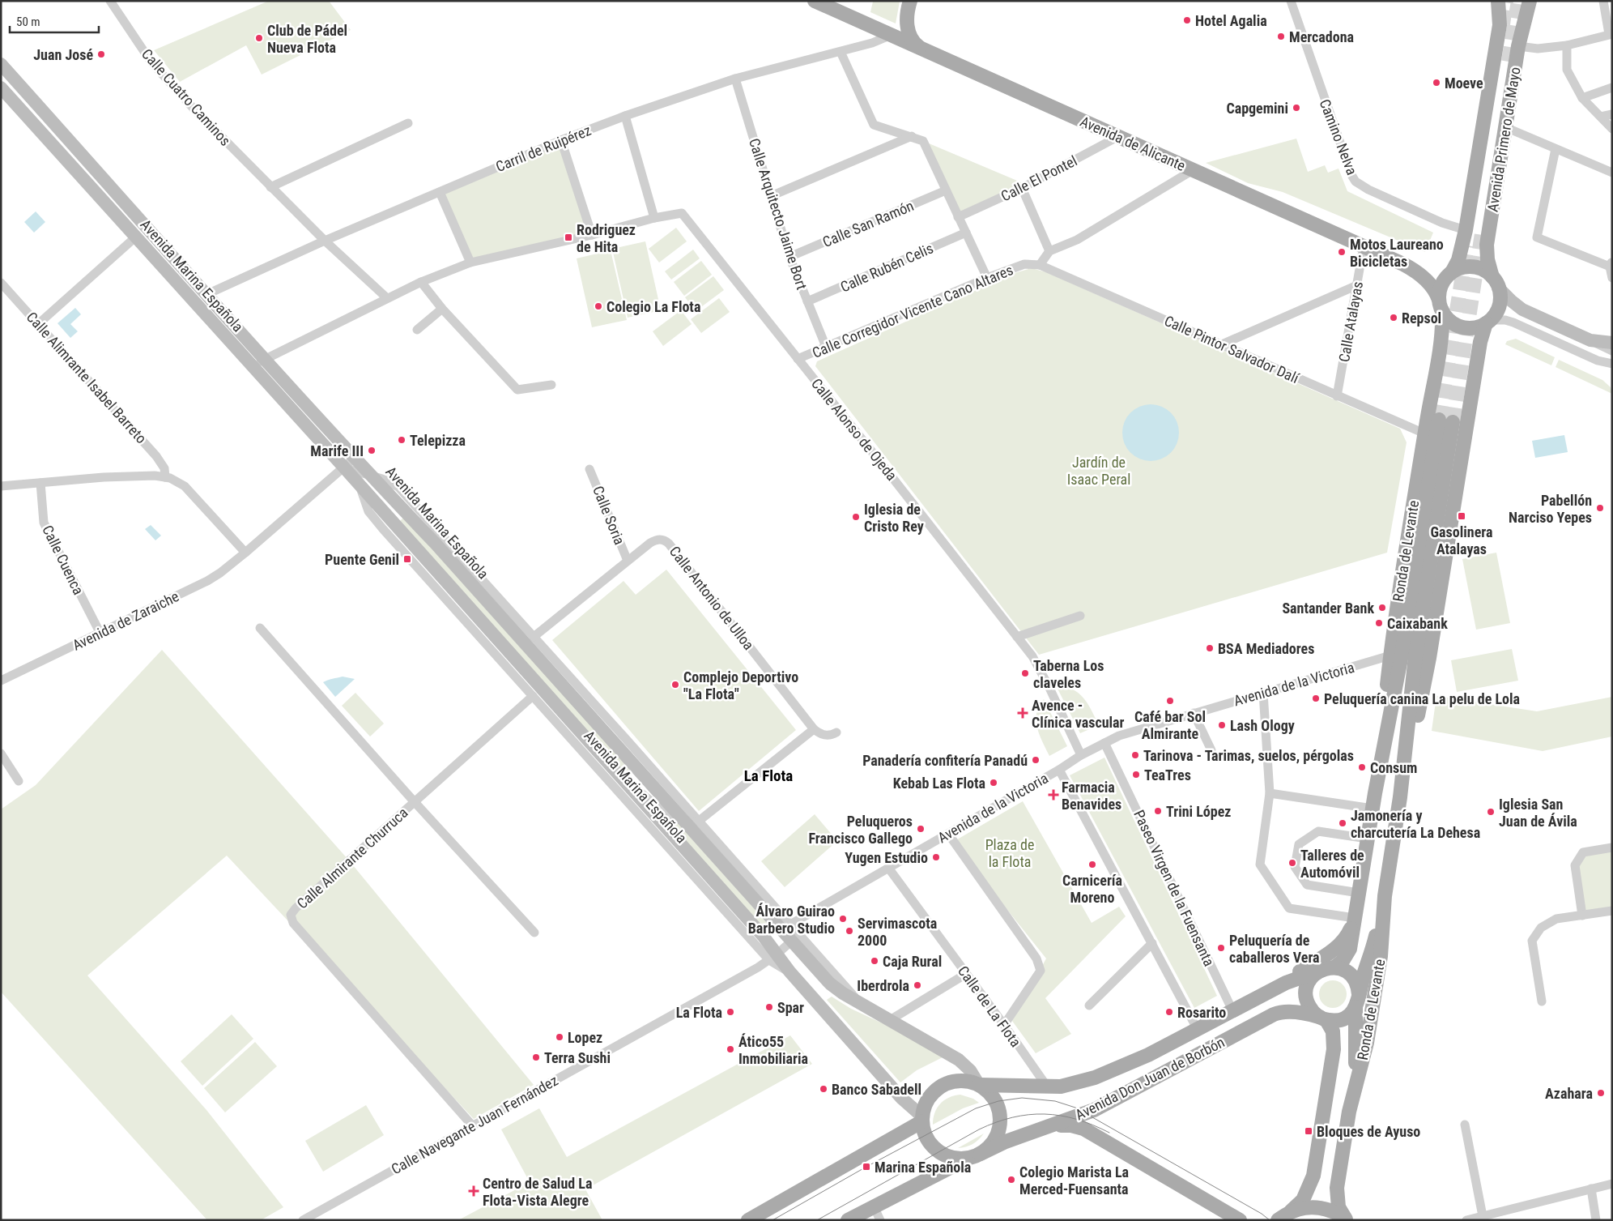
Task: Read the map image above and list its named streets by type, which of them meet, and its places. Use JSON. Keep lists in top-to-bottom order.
{
  "streets": {
    "main road": [
      "Avenida Primero de Mayo",
      "Avenida de Alicante",
      "Avenida Marina Española",
      "Ronda de Levante",
      "Avenida Don Juan de Borbón"
    ],
    "street": [
      "Calle Cuatro Caminos",
      "Camino Nelva",
      "Carril de Ruipérez",
      "Calle El Pontel",
      "Calle Arquitecto Jaime Bort",
      "Calle San Ramón",
      "Calle Rubén Celis",
      "Calle Corregidor Vicente Cano Altares",
      "Calle Atalayas",
      "Calle Pintor Salvador Dalí",
      "Calle Alimrante Isabel Barreto",
      "Calle Alonso de Ojeda",
      "Calle Soria",
      "Calle Cuenca",
      "Calle Antonio de Ulloa",
      "Avenida de Zaraiche",
      "Avenida de la Victoria",
      "Calle Almirante Churruca",
      "Paseo Virgen de la Fuensanta",
      "Calle de La Flota",
      "Calle Navegante Juan Fernández"
    ]
  },
  "crossings": [
    ["Calle Cuatro Caminos", "Carril de Ruipérez"],
    ["Camino Nelva", "Avenida Primero de Mayo"],
    ["Avenida Primero de Mayo", "Avenida de Alicante"],
    ["Avenida Primero de Mayo", "Ronda de Levante"],
    ["Avenida de Alicante", "Carril de Ruipérez"],
    ["Avenida de Alicante", "Calle El Pontel"],
    ["Avenida de Alicante", "Calle Atalayas"],
    ["Avenida de Alicante", "Ronda de Levante"],
    ["Carril de Ruipérez", "Calle Arquitecto Jaime Bort"],
    ["Carril de Ruipérez", "Avenida Marina Española"],
    ["Calle Arquitecto Jaime Bort", "Calle San Ramón"],
    ["Calle Arquitecto Jaime Bort", "Calle Rubén Celis"],
    ["Calle Arquitecto Jaime Bort", "Calle Corregidor Vicente Cano Altares"],
    ["Avenida Marina Española", "Calle Antonio de Ulloa"],
    ["Avenida Marina Española", "Avenida de Zaraiche"],
    ["Avenida Marina Española", "Avenida de la Victoria"],
    ["Avenida Marina Española", "Calle Almirante Churruca"],
    ["Avenida Marina Española", "Avenida Don Juan de Borbón"],
    ["Avenida Marina Española", "Calle Navegante Juan Fernández"],
    ["Calle Corregidor Vicente Cano Altares", "Calle Pintor Salvador Dalí"],
    ["Calle Corregidor Vicente Cano Altares", "Calle Alonso de Ojeda"],
    ["Calle Atalayas", "Calle Pintor Salvador Dalí"],
    ["Calle Pintor Salvador Dalí", "Ronda de Levante"],
    ["Calle Alonso de Ojeda", "Avenida de la Victoria"],
    ["Calle Soria", "Calle Antonio de Ulloa"],
    ["Ronda de Levante", "Avenida de la Victoria"],
    ["Ronda de Levante", "Avenida Don Juan de Borbón"],
    ["Calle Cuenca", "Avenida de Zaraiche"],
    ["Avenida de la Victoria", "Paseo Virgen de la Fuensanta"],
    ["Avenida de la Victoria", "Calle de La Flota"],
    ["Calle Almirante Churruca", "Calle Navegante Juan Fernández"],
    ["Paseo Virgen de la Fuensanta", "Avenida Don Juan de Borbón"],
    ["Calle de La Flota", "Avenida Don Juan de Borbón"]
  ],
  "districts": ["La Flota"],
  "parks": ["Jardín de Isaac Peral", "Plaza de la Flota"],
  "places": {
    "other": [
      "Hotel Agalia",
      "Mercadona",
      "Club de Pádel Nueva Flota",
      "Juan José",
      "Moeve",
      "Capgemini",
      "Motos Laureano Bicicletas",
      "Colegio La Flota",
      "Repsol",
      "Telepizza",
      "Marife III",
      "Pabellón Narciso Yepes",
      "Iglesia de Cristo Rey",
      "Santander Bank",
      "Caixabank",
      "BSA Mediadores",
      "Taberna Los claveles",
      "Complejo Deportivo \"La Flota\"",
      "Peluquería canina La pelu de Lola",
      "Café bar Sol Almirante",
      "Lash Ology",
      "Tarinova - Tarimas, suelos, pérgolas",
      "Panadería confitería Panadú",
      "Consum",
      "TeaTres",
      "Kebab Las Flota",
      "Trini López",
      "Iglesia San Juan de Ávila",
      "Jamonería y charcutería La Dehesa",
      "Peluqueros Francisco Gallego",
      "Yugen Estudio",
      "Talleres de Automóvil",
      "Carnicería Moreno",
      "Álvaro Guirao Barbero Studio",
      "Servimascota 2000",
      "Peluquería de caballeros Vera",
      "Caja Rural",
      "Iberdrola",
      "Spar",
      "La Flota",
      "Rosarito",
      "Lopez",
      "Ático55 Inmobiliaria",
      "Terra Sushi",
      "Banco Sabadell",
      "Azahara",
      "Colegio Marista La Merced-Fuensanta"
    ],
    "transit": [
      "Rodriguez de Hita",
      "Gasolinera Atalayas",
      "Puente Genil",
      "Bloques de Ayuso",
      "Marina Española"
    ],
    "health": ["Avence - Clínica vascular", "Farmacia Benavides", "Centro de Salud La Flota-Vista Alegre"]
  },
  "scale_bar": "50 m"
}
